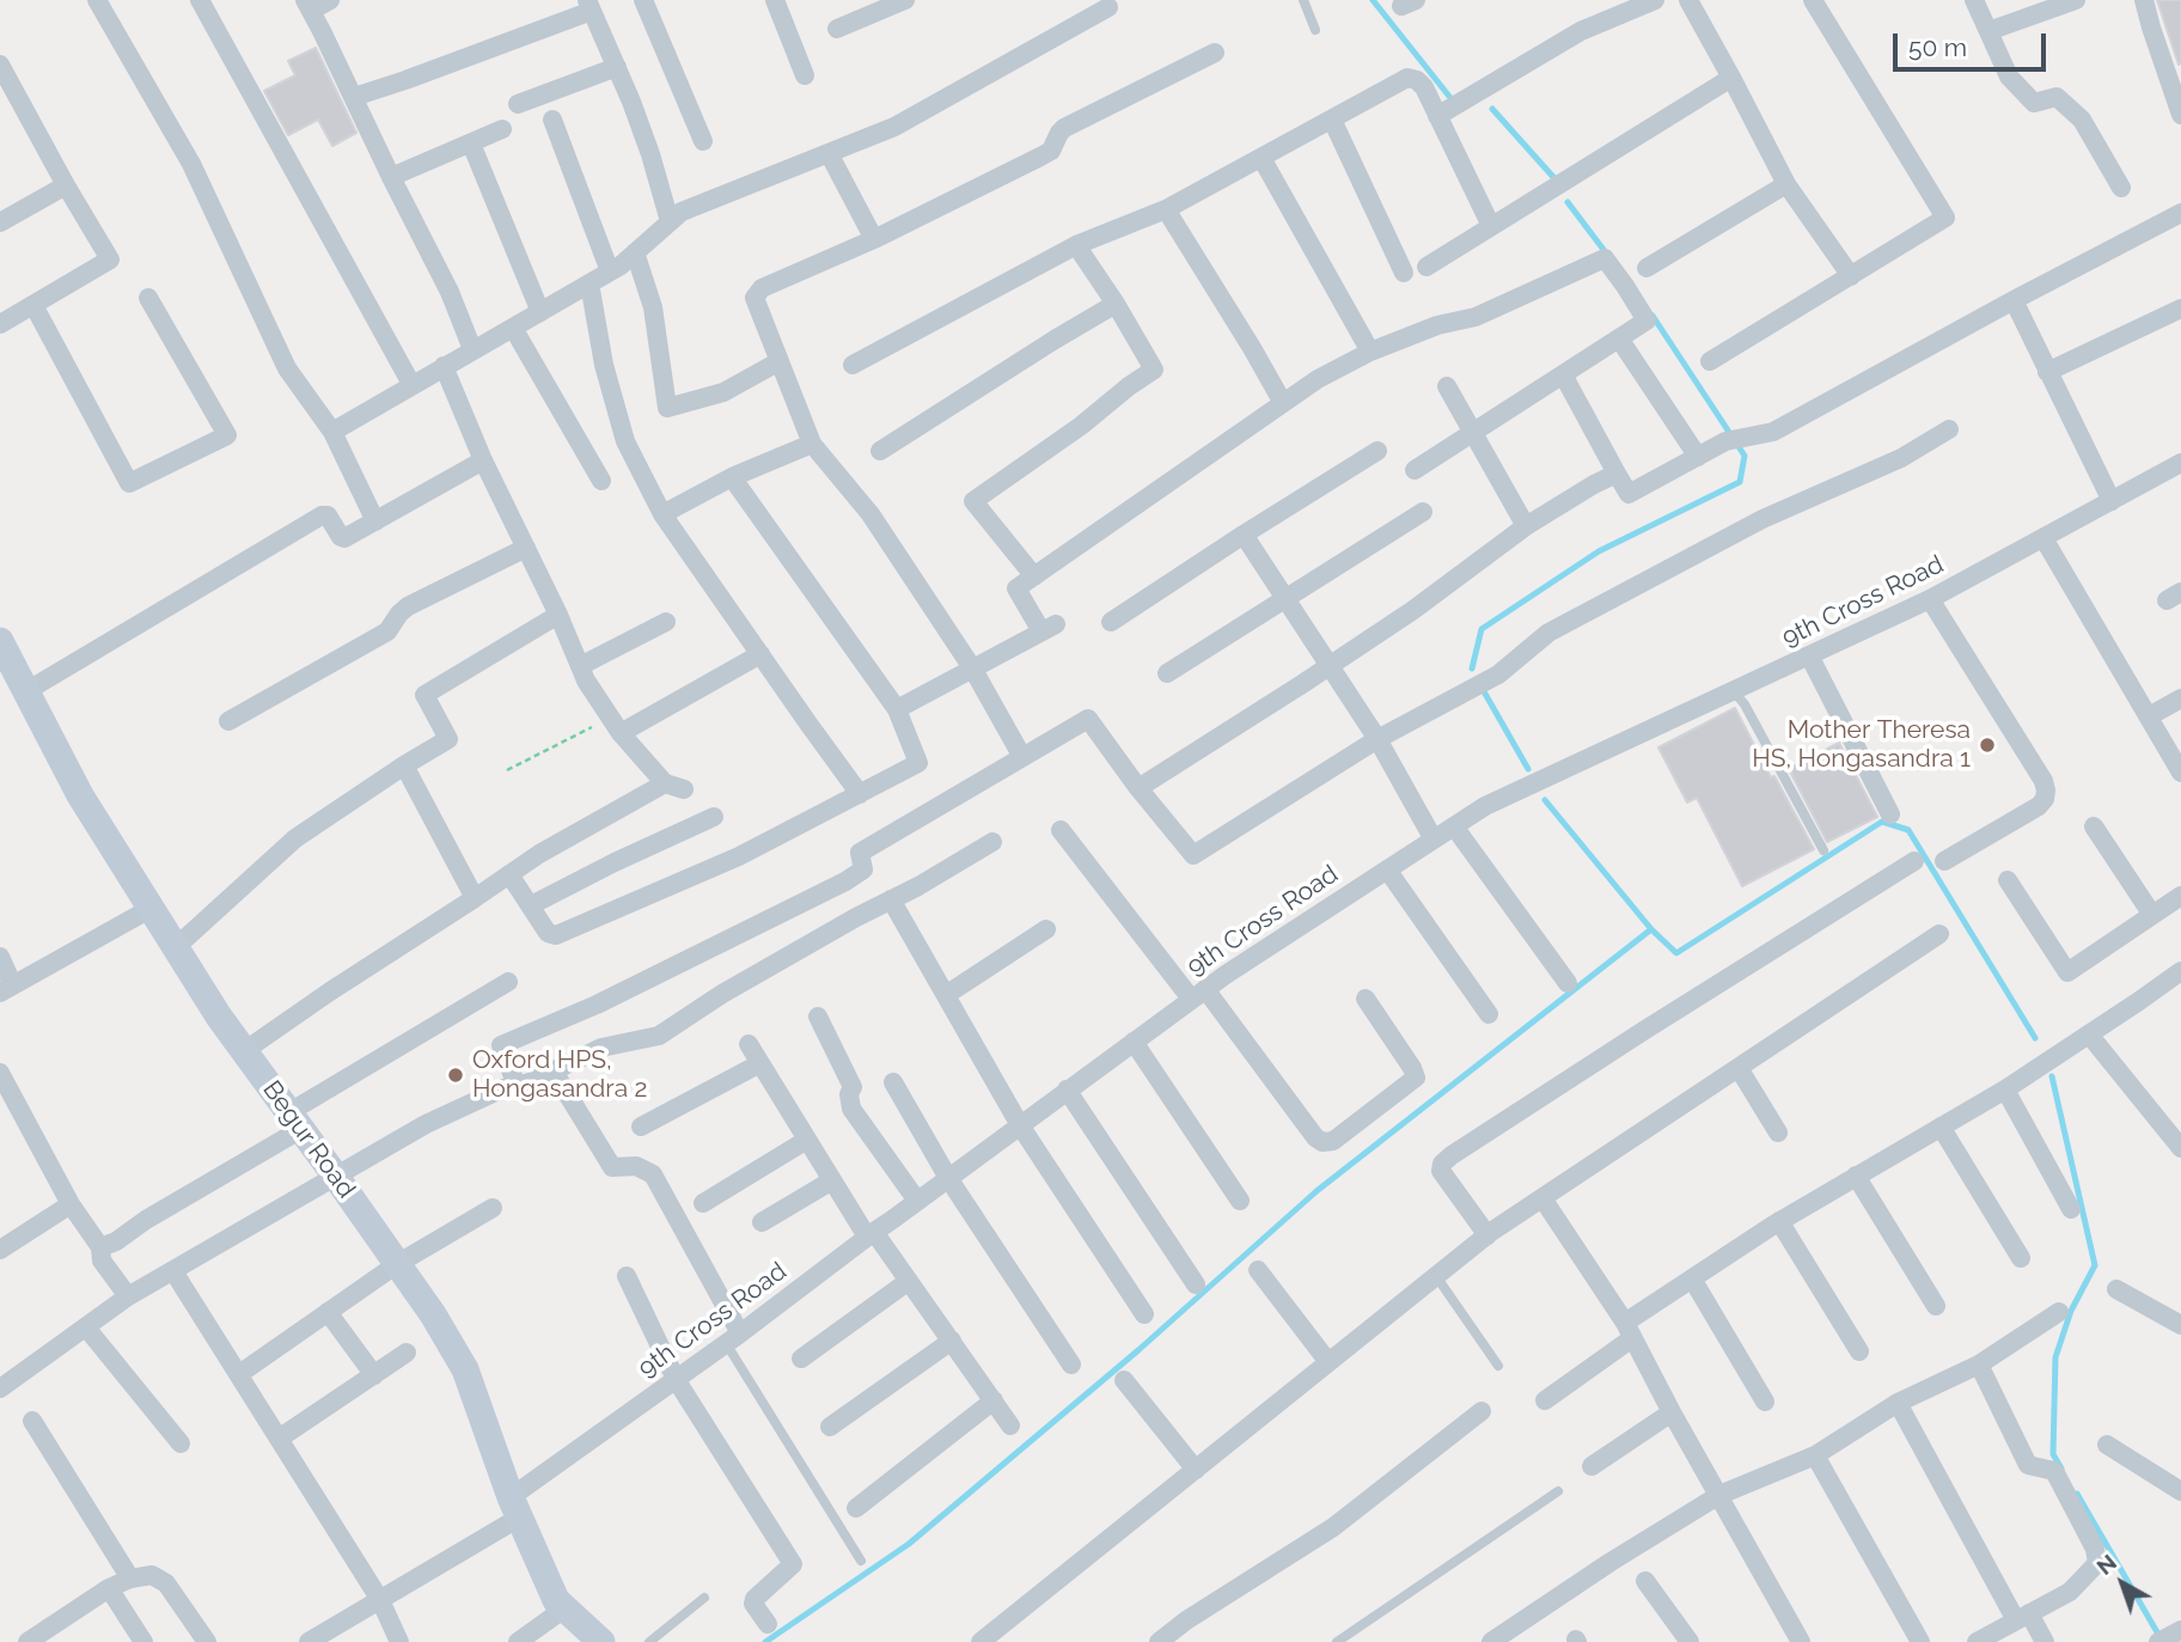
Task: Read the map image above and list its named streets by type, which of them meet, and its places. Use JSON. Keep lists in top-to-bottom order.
{
  "streets": {
    "main road": ["Begur Road"],
    "street": ["9th Cross Road"]
  },
  "crossings": [
    ["9th Cross Road", "Begur Road"]
  ],
  "places": ["Mother Theresa HS, Hongasandra 1", "Oxford HPS, Hongasandra 2"],
  "scale_bar": "50 m",
  "north": "top left"
}
